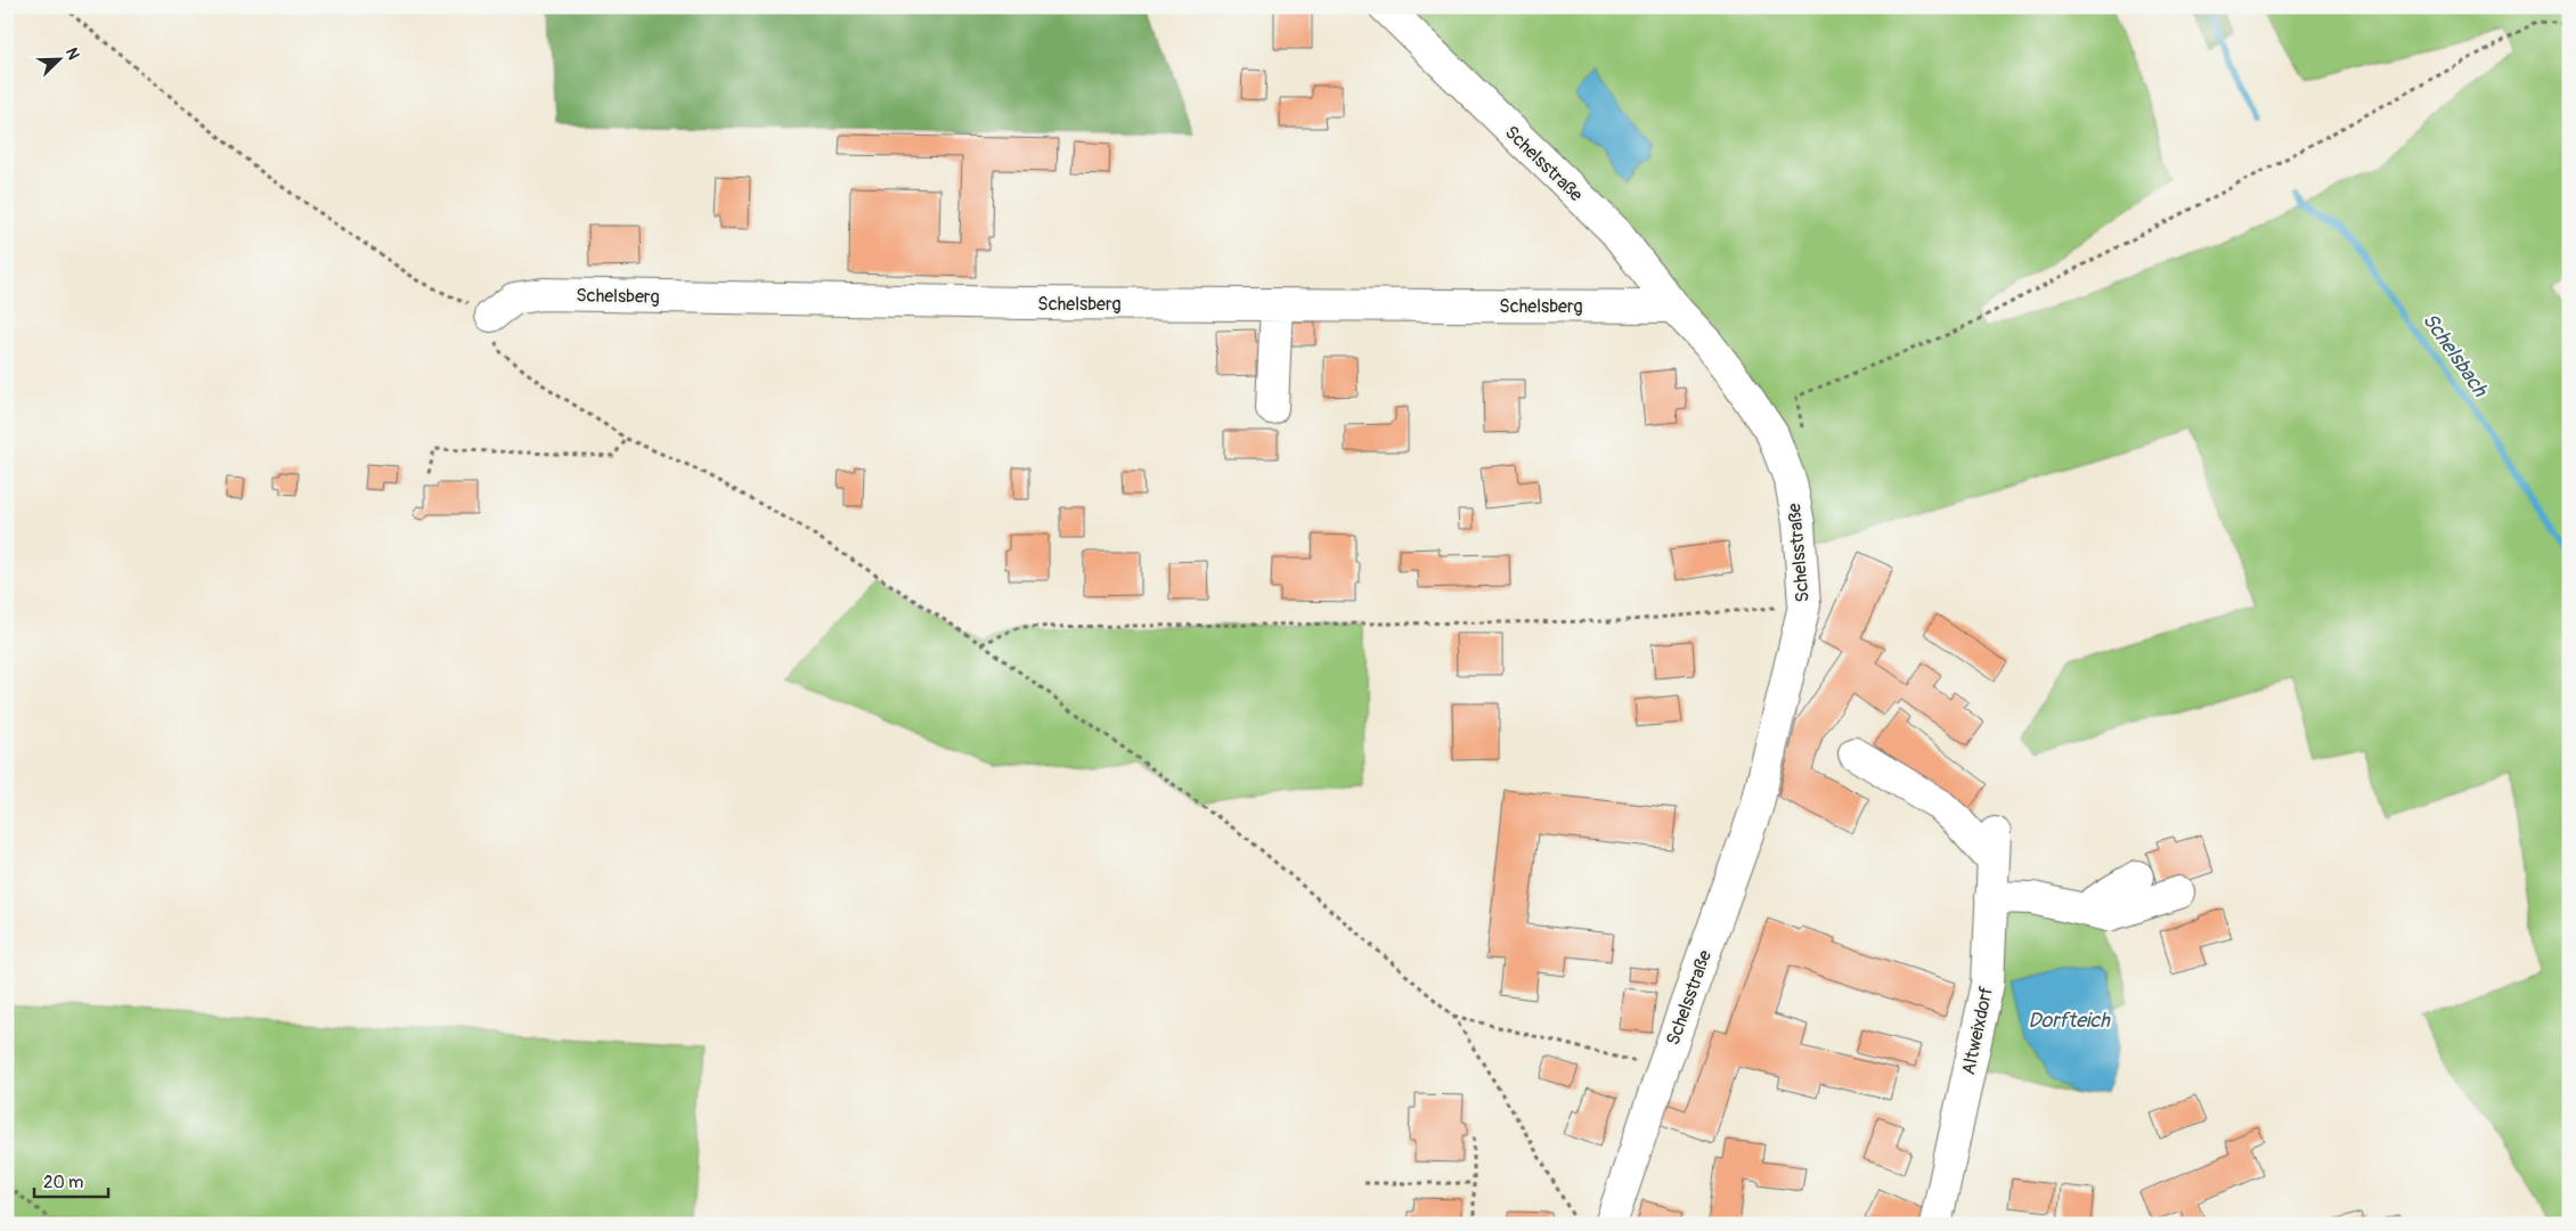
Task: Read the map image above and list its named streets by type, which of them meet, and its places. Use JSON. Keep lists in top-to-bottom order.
{
  "streets": {
    "street": ["Schelsstraße", "Schelsberg", "Altweixdorf"]
  },
  "crossings": [
    ["Schelsstraße", "Schelsberg"]
  ],
  "water": ["Schelsbach", "Dorfteich"],
  "scale_bar": "20 m",
  "north": "top right"
}
